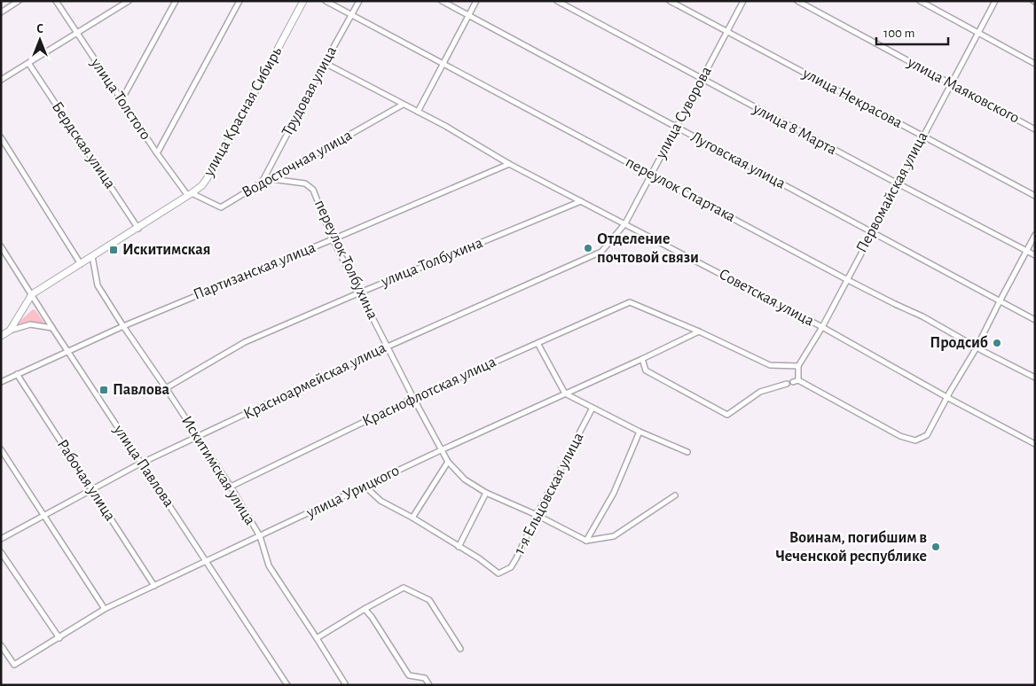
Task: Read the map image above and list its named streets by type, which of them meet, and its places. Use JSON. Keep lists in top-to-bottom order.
{
  "streets": {
    "main road": ["улица Красная Сибирь"],
    "street": [
      "улица Маяковского",
      "Трудовая улица",
      "улица Некрасова",
      "улица Толстого",
      "улица Суворова",
      "улица 8 Марта",
      "Бердская улица",
      "Луговская улица",
      "Водосточная улица",
      "переулок Спартака",
      "Первомайская улица",
      "переулок Толбухина",
      "улица Толбухина",
      "Партизанская улица",
      "Советская улица",
      "Красноармейская улица",
      "Краснофлотская улица",
      "улица Павлова",
      "Искитимская улица",
      "Рабочая улица",
      "улица Урицкого",
      "1-я Ельцовская улица"
    ]
  },
  "crossings": [
    ["улица Маяковского", "Первомайская улица"],
    ["Трудовая улица", "Водосточная улица"],
    ["Трудовая улица", "переулок Спартака"],
    ["Трудовая улица", "Советская улица"],
    ["улица Некрасова", "улица Суворова"],
    ["улица Некрасова", "Первомайская улица"],
    ["улица Толстого", "улица Красная Сибирь"],
    ["улица Толстого", "Водосточная улица"],
    ["улица Красная Сибирь", "Бердская улица"],
    ["улица Красная Сибирь", "Водосточная улица"],
    ["улица Красная Сибирь", "улица Павлова"],
    ["улица Красная Сибирь", "Искитимская улица"],
    ["улица Суворова", "улица 8 Марта"],
    ["улица Суворова", "Луговская улица"],
    ["улица Суворова", "переулок Спартака"],
    ["улица Суворова", "Советская улица"],
    ["улица Суворова", "Красноармейская улица"],
    ["улица 8 Марта", "Первомайская улица"],
    ["Луговская улица", "Первомайская улица"],
    ["Водосточная улица", "переулок Толбухина"],
    ["Водосточная улица", "Советская улица"],
    ["переулок Спартака", "Первомайская улица"],
    ["Первомайская улица", "Советская улица"],
    ["переулок Толбухина", "улица Толбухина"],
    ["переулок Толбухина", "Партизанская улица"],
    ["переулок Толбухина", "Красноармейская улица"],
    ["переулок Толбухина", "Краснофлотская улица"],
    ["переулок Толбухина", "улица Урицкого"],
    ["переулок Толбухина", "1-я Ельцовская улица"],
    ["улица Толбухина", "Советская улица"],
    ["улица Толбухина", "Искитимская улица"],
    ["Партизанская улица", "Советская улица"],
    ["Партизанская улица", "улица Павлова"],
    ["Партизанская улица", "Искитимская улица"],
    ["Партизанская улица", "Рабочая улица"],
    ["Советская улица", "Красноармейская улица"],
    ["Красноармейская улица", "улица Павлова"],
    ["Красноармейская улица", "Искитимская улица"],
    ["Красноармейская улица", "Рабочая улица"],
    ["Краснофлотская улица", "Искитимская улица"],
    ["Краснофлотская улица", "улица Урицкого"],
    ["улица Павлова", "улица Урицкого"],
    ["Искитимская улица", "улица Урицкого"],
    ["Рабочая улица", "улица Урицкого"],
    ["улица Урицкого", "1-я Ельцовская улица"]
  ],
  "places": {
    "other": ["Отделение почтовой связи", "Продсиб", "Воинам, погибшим в Чеченской республике"],
    "transit": ["Искитимская", "Павлова"]
  },
  "scale_bar": "100 m",
  "north": "top"
}
